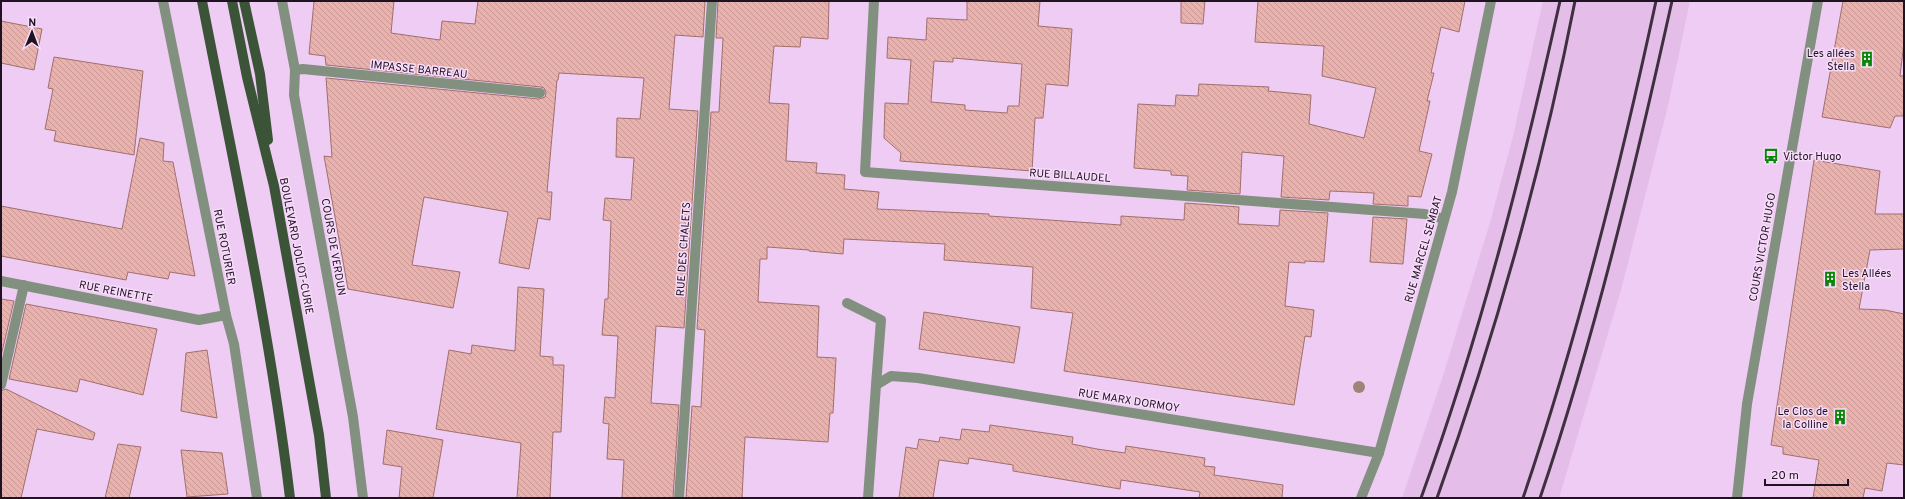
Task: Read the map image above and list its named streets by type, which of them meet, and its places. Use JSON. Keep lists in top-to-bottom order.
{
  "streets": {
    "main road": ["BOULEVARD JOLIOT-CURIE"],
    "street": [
      "IMPASSE BARREAU",
      "RUE BILLAUDEL",
      "RUE ROTURIER",
      "COURS DE VERDUN",
      "COURS VICTOR HUGO",
      "RUE DES CHALETS",
      "RUE MARCEL SEMBAT",
      "RUE REINETTE",
      "RUE MARX DORMOY"
    ]
  },
  "crossings": [
    ["IMPASSE BARREAU", "COURS DE VERDUN"],
    ["RUE BILLAUDEL", "RUE MARCEL SEMBAT"],
    ["RUE ROTURIER", "RUE REINETTE"],
    ["RUE MARCEL SEMBAT", "RUE MARX DORMOY"]
  ],
  "places": {
    "building": ["Les allées Stella", "Les Allées Stella", "Le Clos de la Colline"],
    "bus stop": ["Victor Hugo"]
  },
  "scale_bar": "20 m",
  "north": "top"
}
